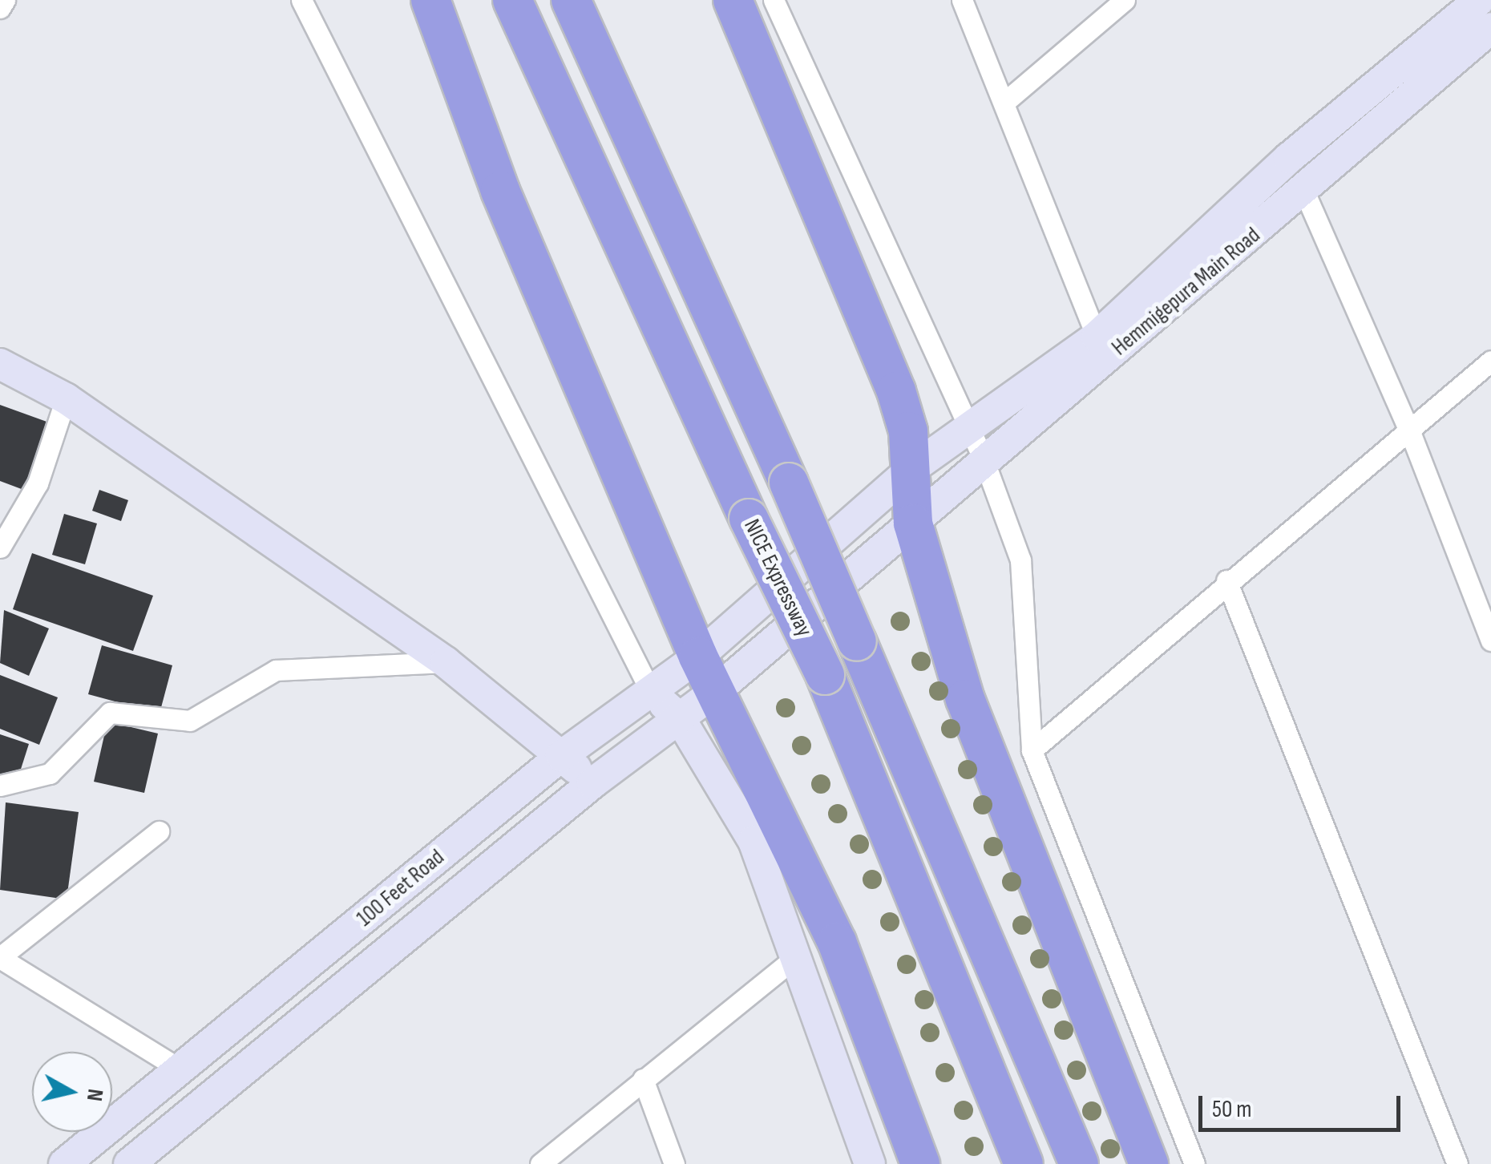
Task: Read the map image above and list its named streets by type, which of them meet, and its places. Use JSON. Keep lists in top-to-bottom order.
{
  "streets": {
    "highway": ["NICE Expressway"],
    "main road": ["Hemmigepura Main Road", "100 Feet Road"]
  },
  "crossings": [
    ["Hemmigepura Main Road", "100 Feet Road"]
  ],
  "scale_bar": "50 m",
  "north": "right"
}
